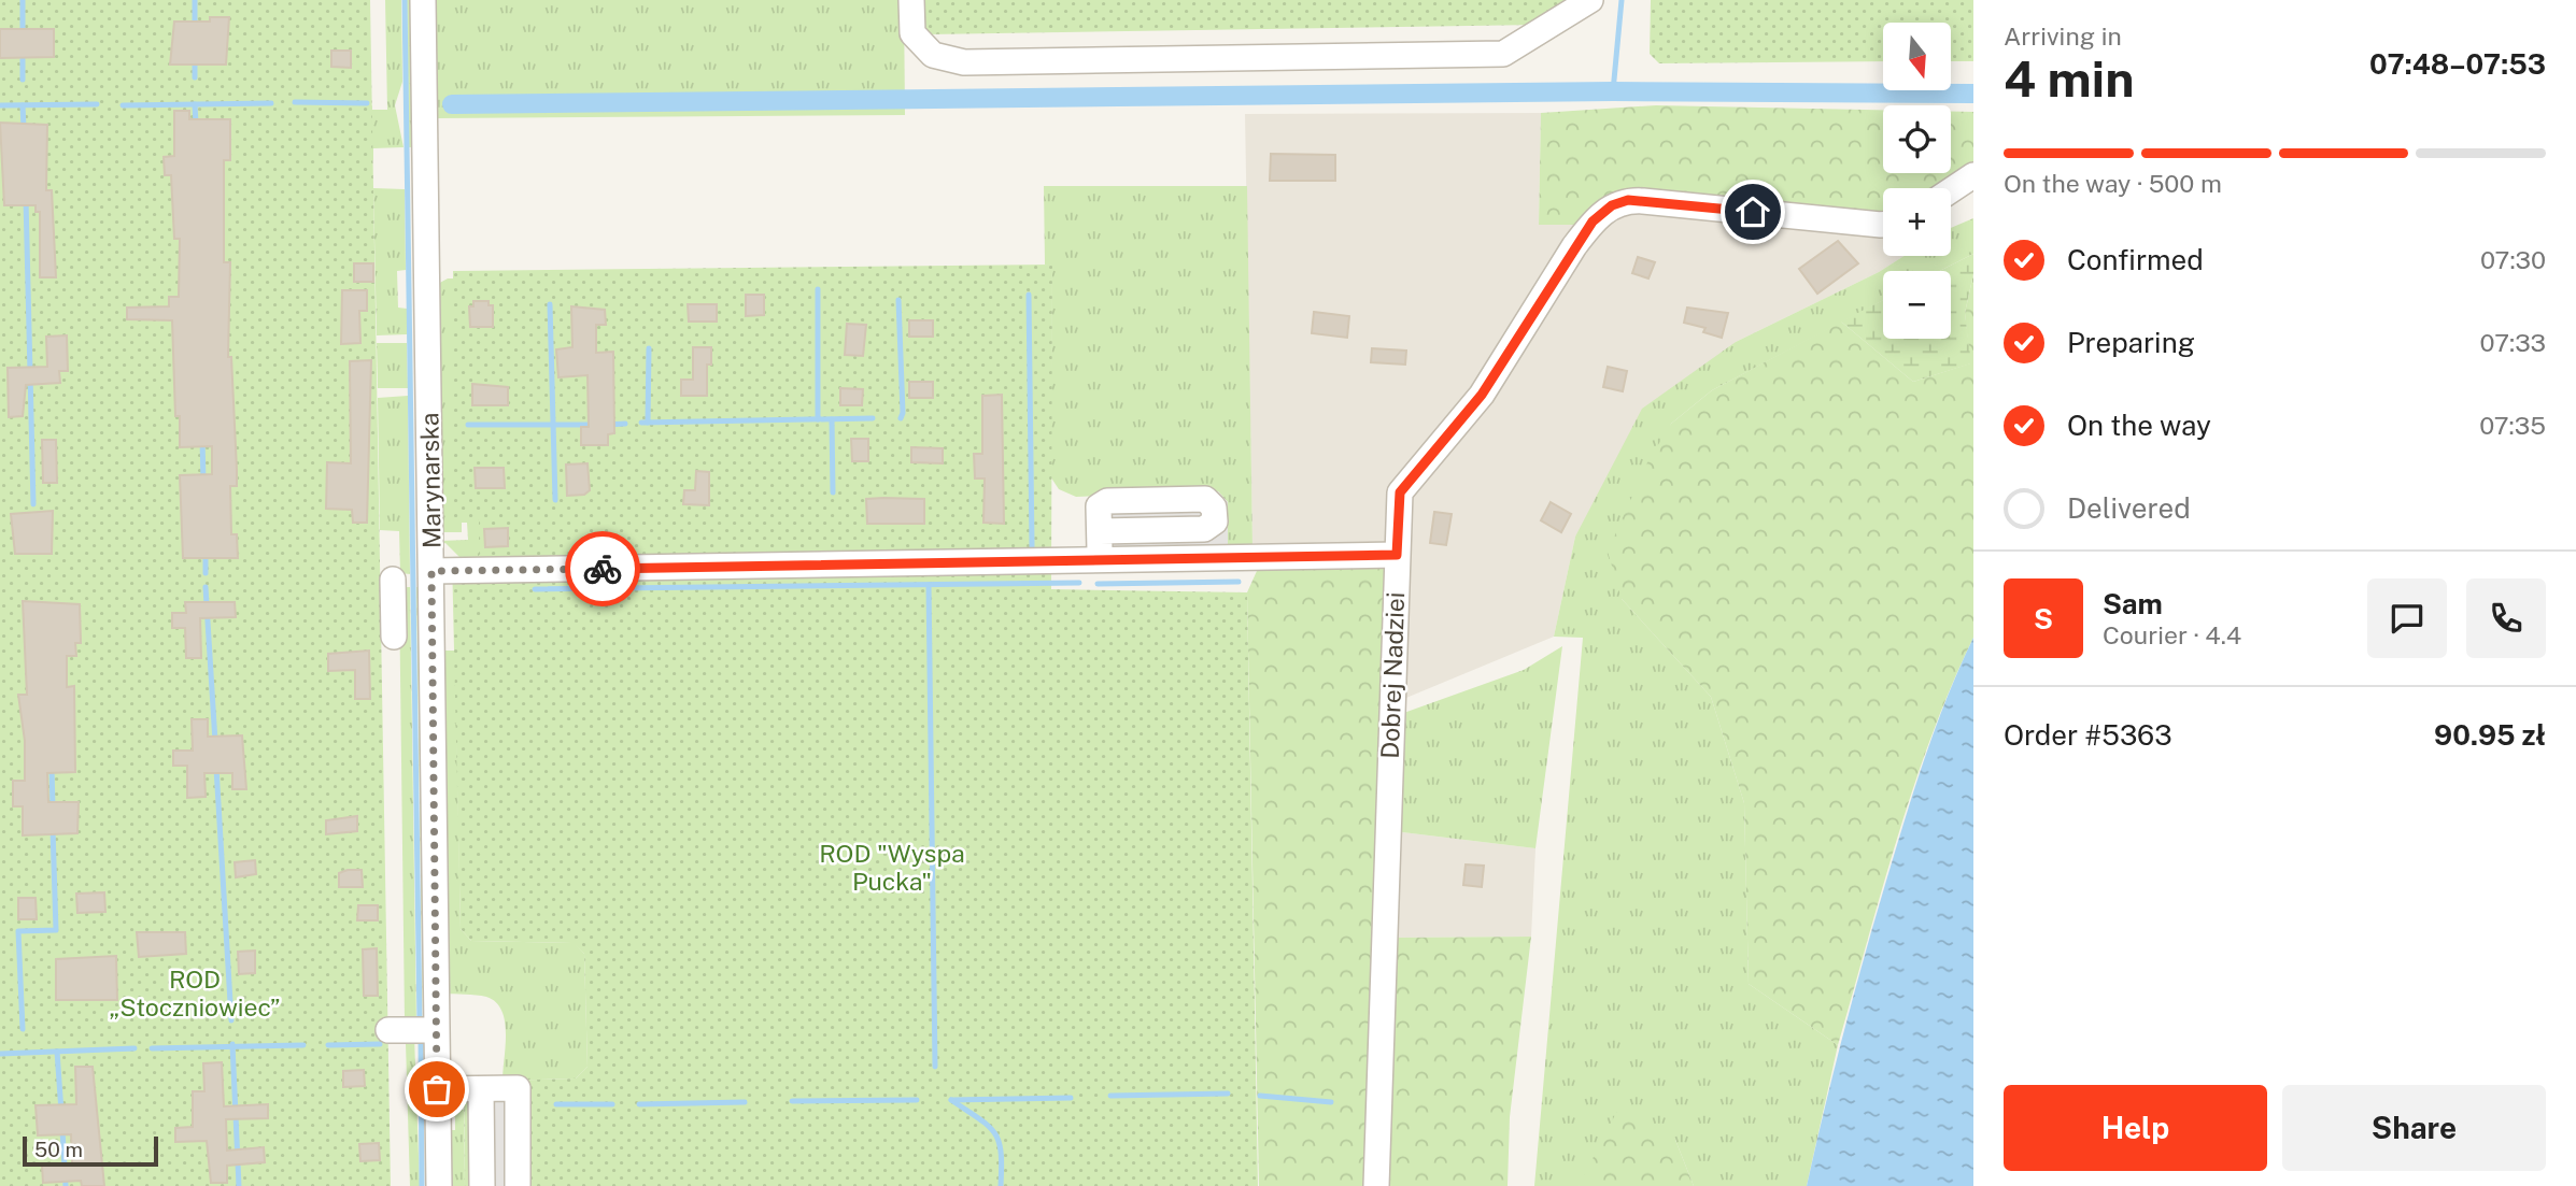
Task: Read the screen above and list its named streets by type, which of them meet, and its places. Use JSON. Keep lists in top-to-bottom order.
{
  "streets": {
    "street": ["Marynarska", "Dobrej Nadziei"]
  },
  "parks": ["ROD \"Wyspa Pucka\"", "ROD „Stoczniowiec”"],
  "scale_bar": "50 m",
  "north": "bottom",
  "page": {
    "heading": ["4 min", "Arriving in", "07:48–07:53"],
    "panel": [
      "Sam",
      "Courier · 4.4",
      "Order #5363",
      "90.95 zł"
    ],
    "map_buttons": ["+", "−"],
    "bar": "On the way · 500 m",
    "list": [
      ["Confirmed", "07:30"],
      ["Preparing", "07:33"],
      ["On the way", "07:35"],
      "Delivered"
    ],
    "round": "S",
    "buttons": ["Help", "Share"],
    "scale": "50 m"
  }
}
